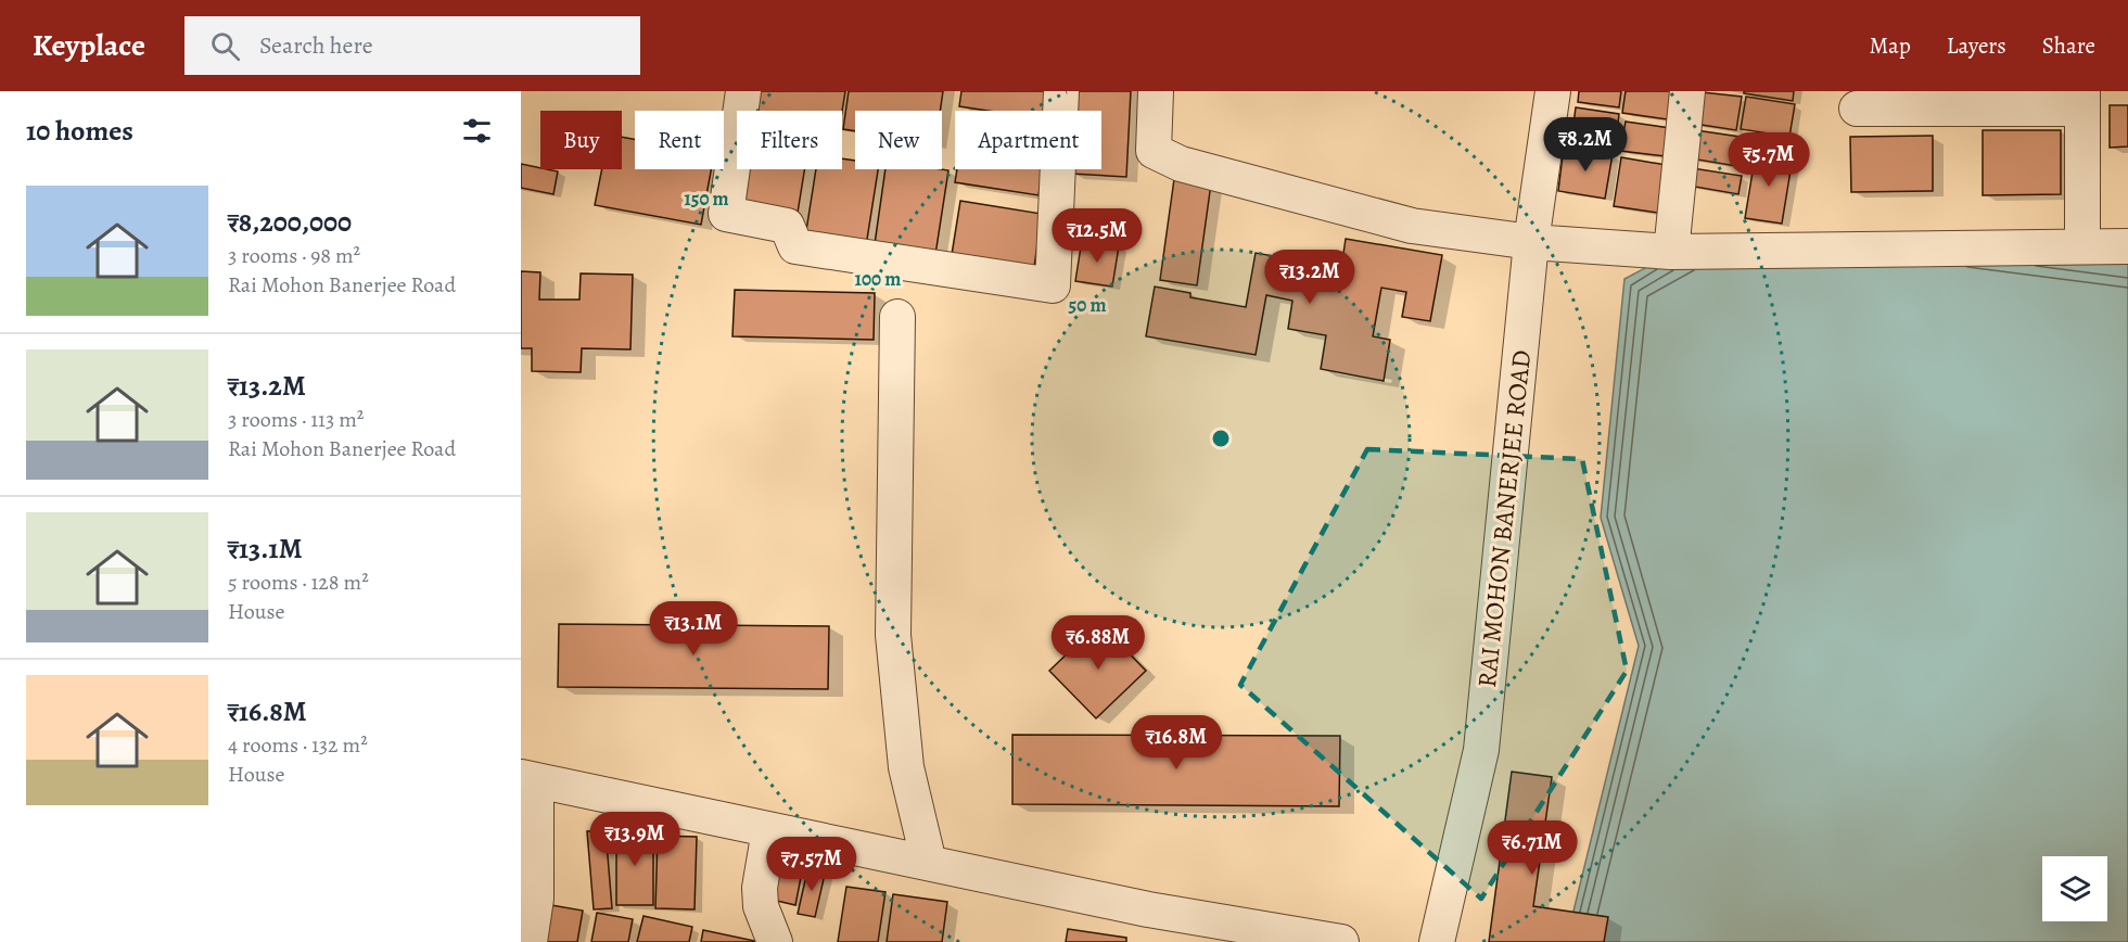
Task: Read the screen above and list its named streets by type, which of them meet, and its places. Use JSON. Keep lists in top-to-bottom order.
{
  "streets": {
    "street": ["RAI MOHON BANERJEE ROAD"]
  },
  "page": {
    "header": "Keyplace",
    "search": "Search here",
    "nav": ["Map", "Layers", "Share"],
    "heading": "10 homes",
    "chip": [
      "Buy",
      "Rent",
      "Filters",
      "New",
      "Apartment"
    ],
    "price": [
      "₹8.2M",
      "₹5.7M",
      "₹12.5M",
      "₹13.2M",
      "₹13.1M",
      "₹6.88M",
      "₹16.8M",
      "₹13.9M",
      "₹6.71M",
      "₹7.57M"
    ],
    "list": [
      {
        "name": "₹8,200,000",
        "note": "3 rooms · 98 m² · Rai Mohon Banerjee Road"
      },
      {
        "name": "₹13.2M",
        "note": "3 rooms · 113 m² · Rai Mohon Banerjee Road"
      },
      {
        "name": "₹13.1M",
        "note": "5 rooms · 128 m² · House"
      },
      {
        "name": "₹16.8M",
        "note": "4 rooms · 132 m² · House"
      }
    ]
  },
  "rings": ["150 m", "100 m", "50 m"]
}
